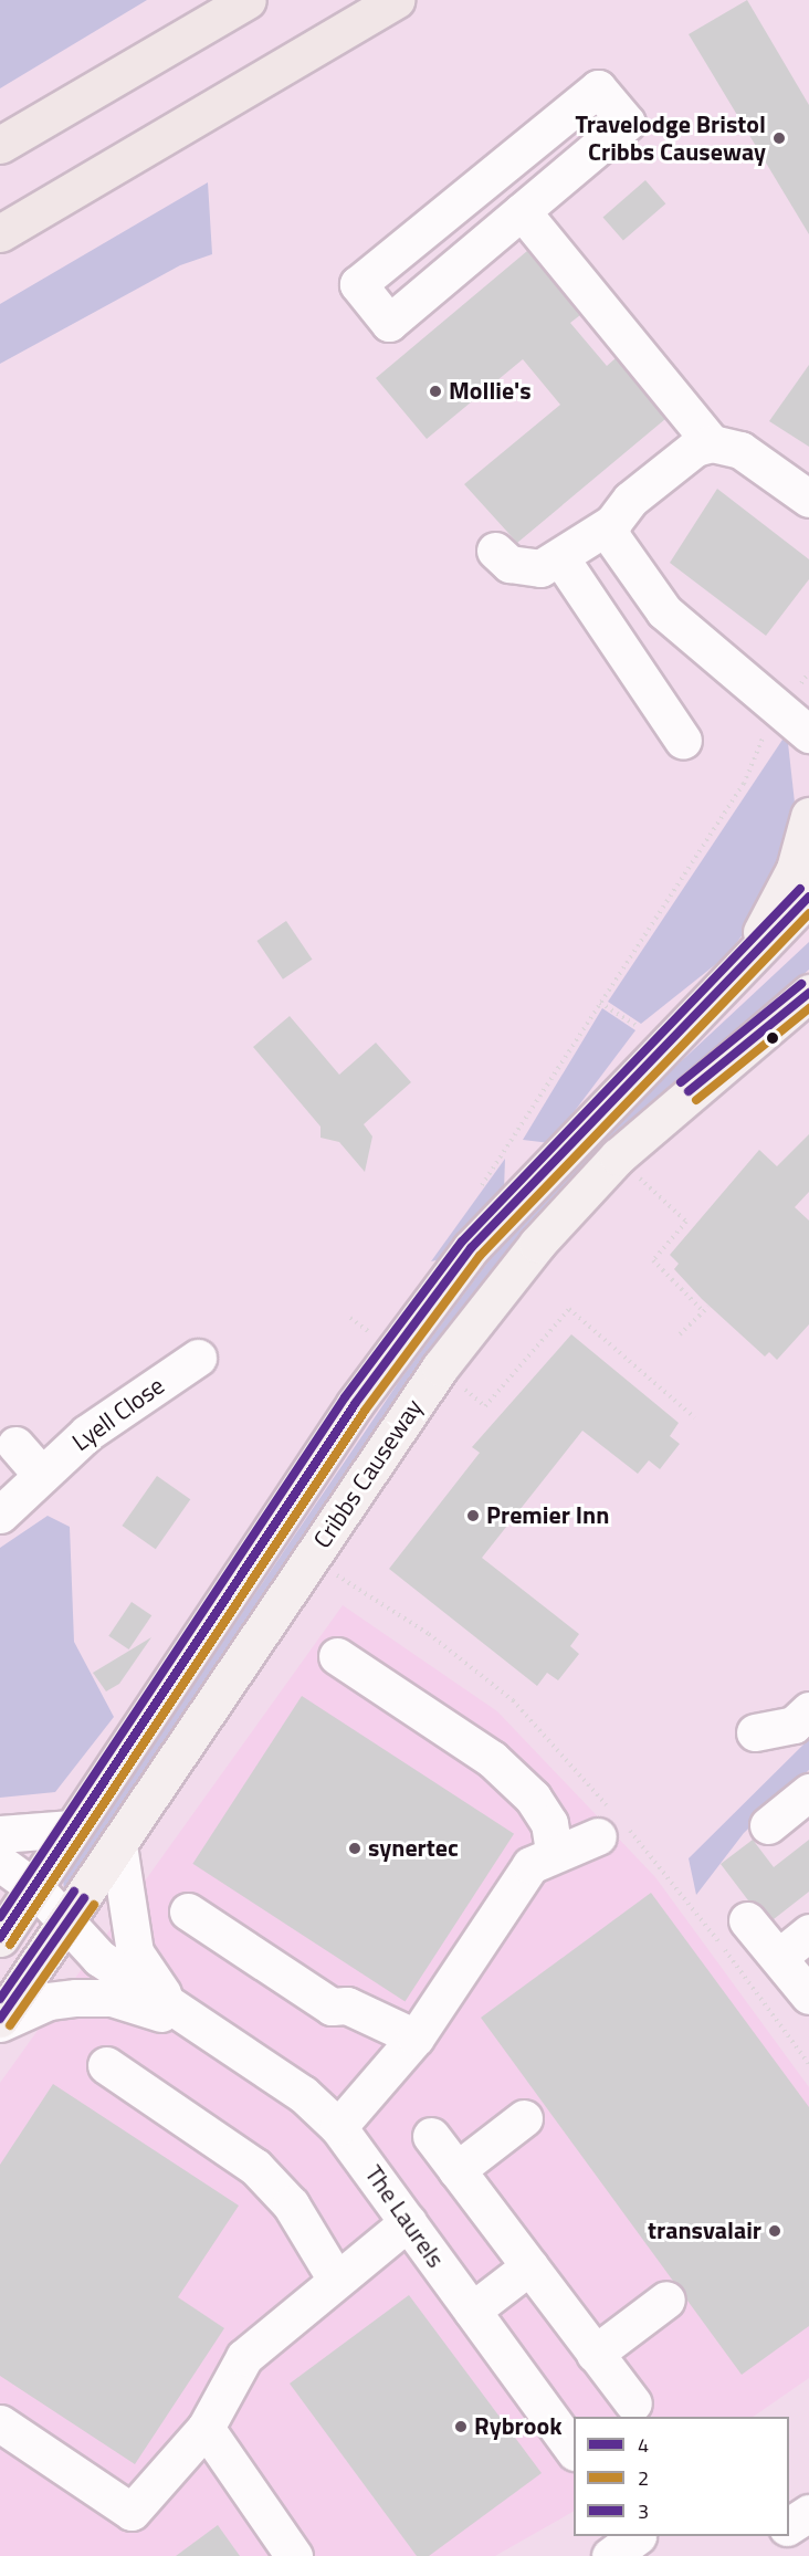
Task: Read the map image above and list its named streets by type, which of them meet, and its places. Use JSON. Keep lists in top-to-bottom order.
{
  "streets": {
    "main road": ["Cribbs Causeway"],
    "street": ["Lyell Close", "The Laurels"]
  },
  "crossings": [
    ["Cribbs Causeway", "The Laurels"]
  ],
  "places": [
    "Travelodge Bristol Cribbs Causeway",
    "Mollie's",
    "Premier Inn",
    "synertec",
    "transvalair",
    "Rybrook"
  ],
  "lines": ["transit line 3", "transit line 4", "transit line 2"],
  "legend": ["4", "2", "3"]
}
